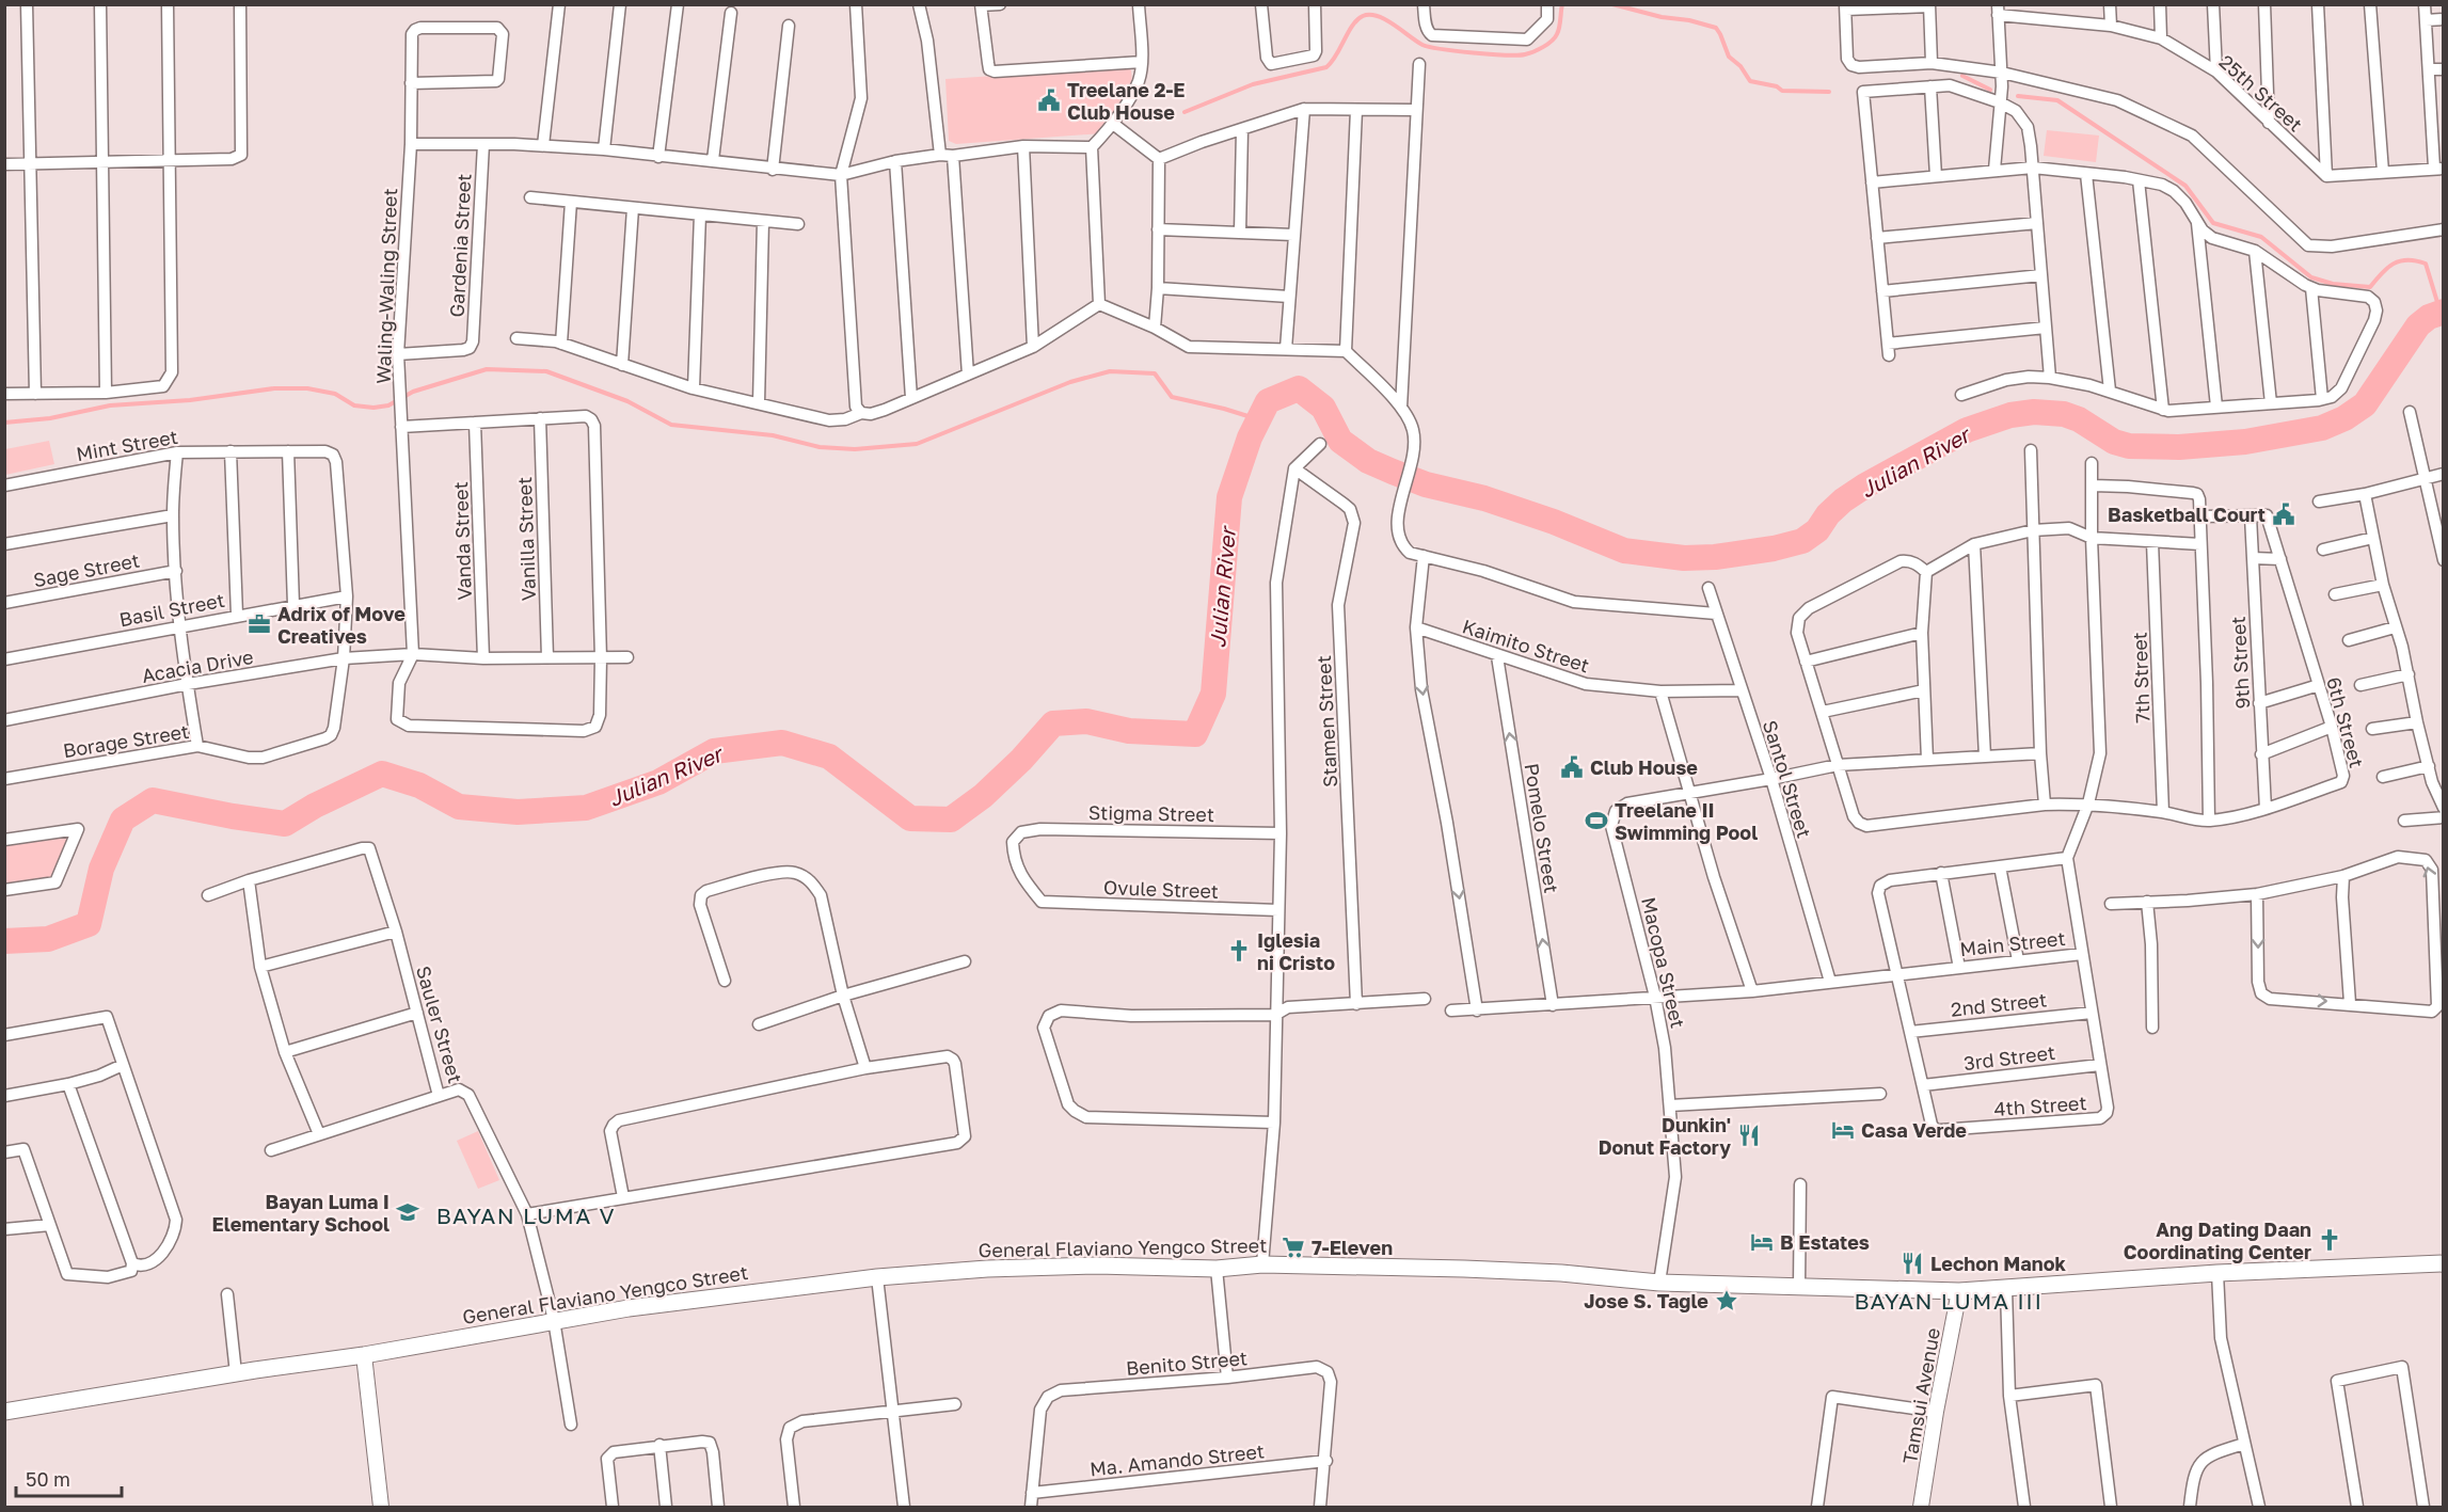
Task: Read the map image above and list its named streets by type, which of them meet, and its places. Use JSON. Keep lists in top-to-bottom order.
{
  "streets": {
    "main road": ["General Flaviano Yengco Street"],
    "street": [
      "25th Street",
      "Gardenia Street",
      "Waling-Waling Street",
      "Mint Street",
      "Vanilla Street",
      "Vanda Street",
      "Sage Street",
      "Basil Street",
      "Kaimito Street",
      "9th Street",
      "Acacia Drive",
      "7th Street",
      "Stamen Street",
      "6th Street",
      "Borage Street",
      "Santol Street",
      "Stigma Street",
      "Pomelo Street",
      "Ovule Street",
      "Main Street",
      "Macopa Street",
      "2nd Street",
      "Sauler Street",
      "3rd Street",
      "4th Street",
      "Benito Street",
      "Tamsui Avenue",
      "Ma. Amando Street"
    ]
  },
  "crossings": [
    ["Gardenia Street", "Waling-Waling Street"],
    ["Waling-Waling Street", "Acacia Drive"],
    ["Mint Street", "Basil Street"],
    ["Vanilla Street", "Acacia Drive"],
    ["Vanda Street", "Acacia Drive"],
    ["Kaimito Street", "Santol Street"],
    ["Kaimito Street", "Pomelo Street"],
    ["9th Street", "6th Street"],
    ["Acacia Drive", "Borage Street"],
    ["7th Street", "6th Street"],
    ["6th Street", "Macopa Street"],
    ["Santol Street", "Main Street"],
    ["Santol Street", "Macopa Street"],
    ["Stigma Street", "Ovule Street"],
    ["Pomelo Street", "Main Street"],
    ["Main Street", "Macopa Street"],
    ["Main Street", "4th Street"],
    ["Macopa Street", "General Flaviano Yengco Street"],
    ["2nd Street", "4th Street"],
    ["Sauler Street", "General Flaviano Yengco Street"],
    ["3rd Street", "4th Street"],
    ["General Flaviano Yengco Street", "Tamsui Avenue"],
    ["Benito Street", "Ma. Amando Street"]
  ],
  "districts": ["BAYAN LUMA V", "BAYAN LUMA III"],
  "water": ["Julian River"],
  "places": {
    "public building": ["Treelane 2-E Club House", "Basketball Court", "Club House"],
    "office": ["Adrix of Move Creatives"],
    "sports": ["Treelane II Swimming Pool"],
    "church": ["Iglesia ni Cristo", "Ang Dating Daan Coordinating Center"],
    "hotel": ["Casa Verde", "B Estates"],
    "restaurant": ["Dunkin' Donut Factory", "Lechon Manok"],
    "school or university": ["Bayan Luma I Elementary School"],
    "supermarket": ["7-Eleven"],
    "place": ["Jose S. Tagle"]
  },
  "scale_bar": "50 m"
}
